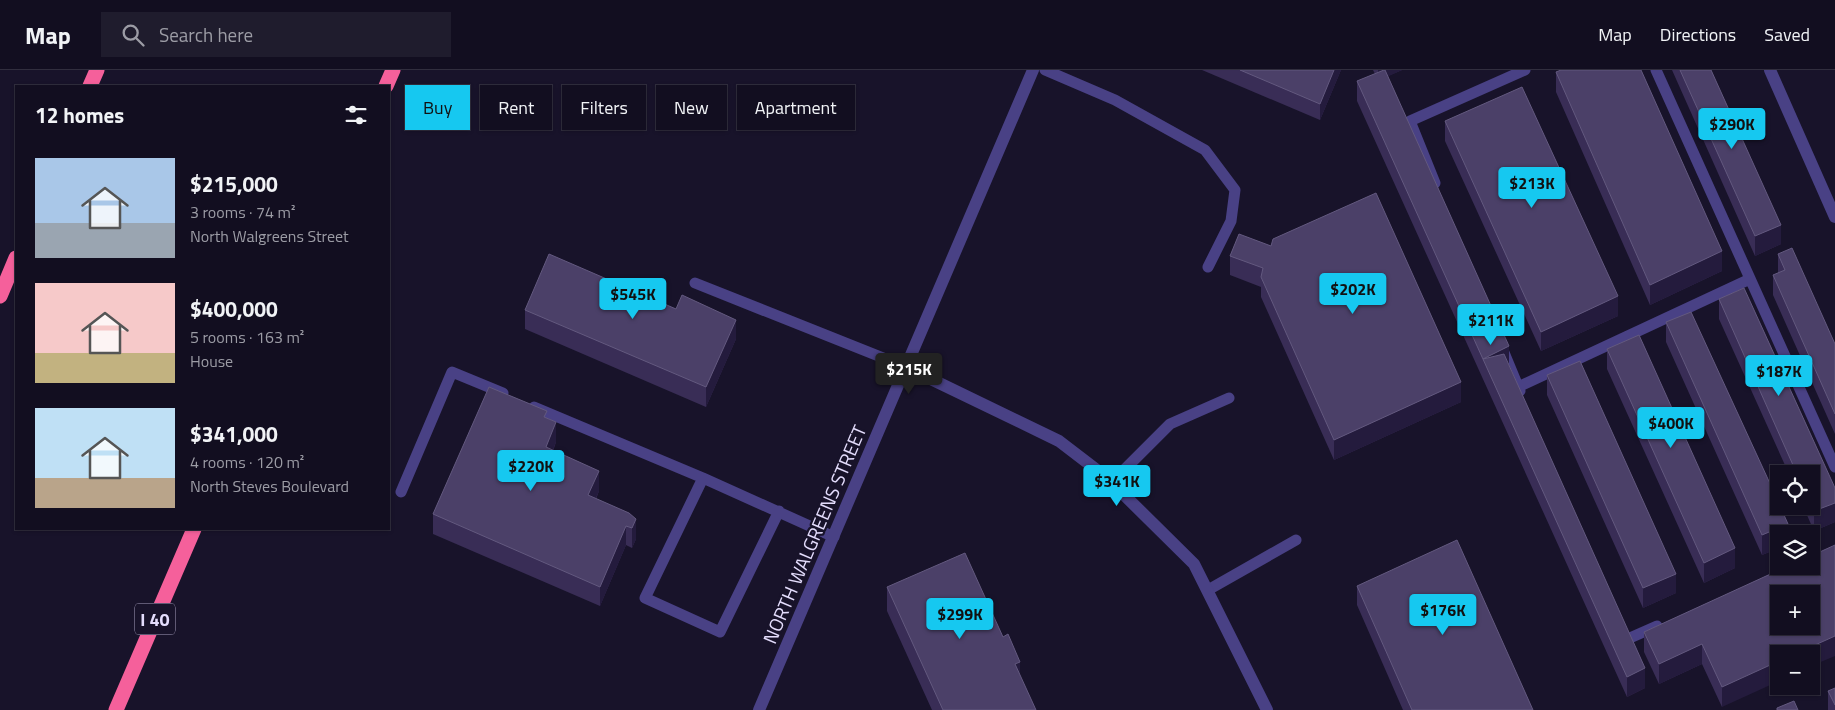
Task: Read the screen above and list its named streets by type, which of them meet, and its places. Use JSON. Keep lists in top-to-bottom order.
{
  "streets": {
    "highway": ["I 40"],
    "street": ["NORTH WALGREENS STREET"]
  },
  "page": {
    "header": "Map",
    "search": "Search here",
    "nav": ["Map", "Directions", "Saved"],
    "chip": [
      "Buy",
      "Rent",
      "Filters",
      "New",
      "Apartment"
    ],
    "heading": "12 homes",
    "price": [
      "$290K",
      "$213K",
      "$202K",
      "$545K",
      "$211K",
      "$215K",
      "$187K",
      "$400K",
      "$220K",
      "$341K",
      "$176K",
      "$299K"
    ],
    "list": [
      {
        "name": "$215,000",
        "note": "3 rooms · 74 m² · North Walgreens Street"
      },
      {
        "name": "$400,000",
        "note": "5 rooms · 163 m² · House"
      },
      {
        "name": "$341,000",
        "note": "4 rooms · 120 m² · North Steves Boulevard"
      }
    ],
    "map_buttons": ["+", "−"]
  }
}
